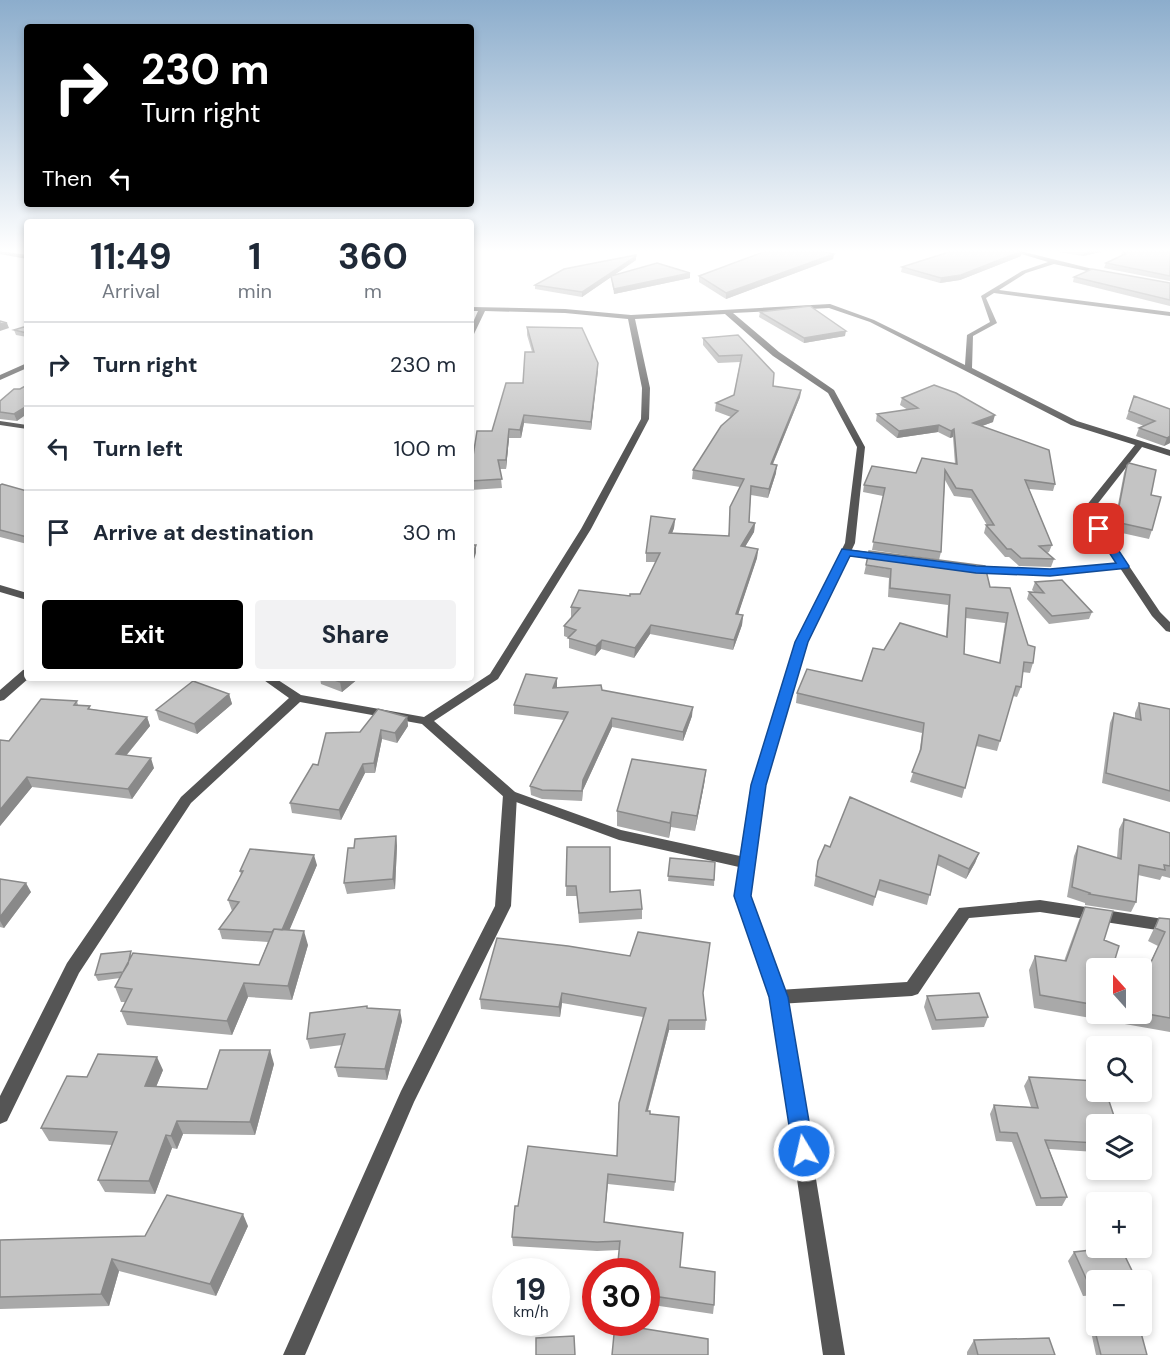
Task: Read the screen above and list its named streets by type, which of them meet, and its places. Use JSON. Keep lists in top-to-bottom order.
{
  "north": "top",
  "page": {
    "turn": ["230 m", "Turn right"],
    "then": "Then",
    "eta": [
      "11:49",
      "Arrival",
      "1",
      "min",
      "360",
      "m"
    ],
    "list": [
      {
        "name": "Turn right",
        "value": "230 m"
      },
      {
        "name": "Turn left",
        "value": "100 m"
      },
      {
        "name": "Arrive at destination",
        "value": "30 m"
      }
    ],
    "buttons": ["Exit", "Share"],
    "map_buttons": ["+", "−"],
    "speed": "19 km/h",
    "limit": "30"
  }
}
